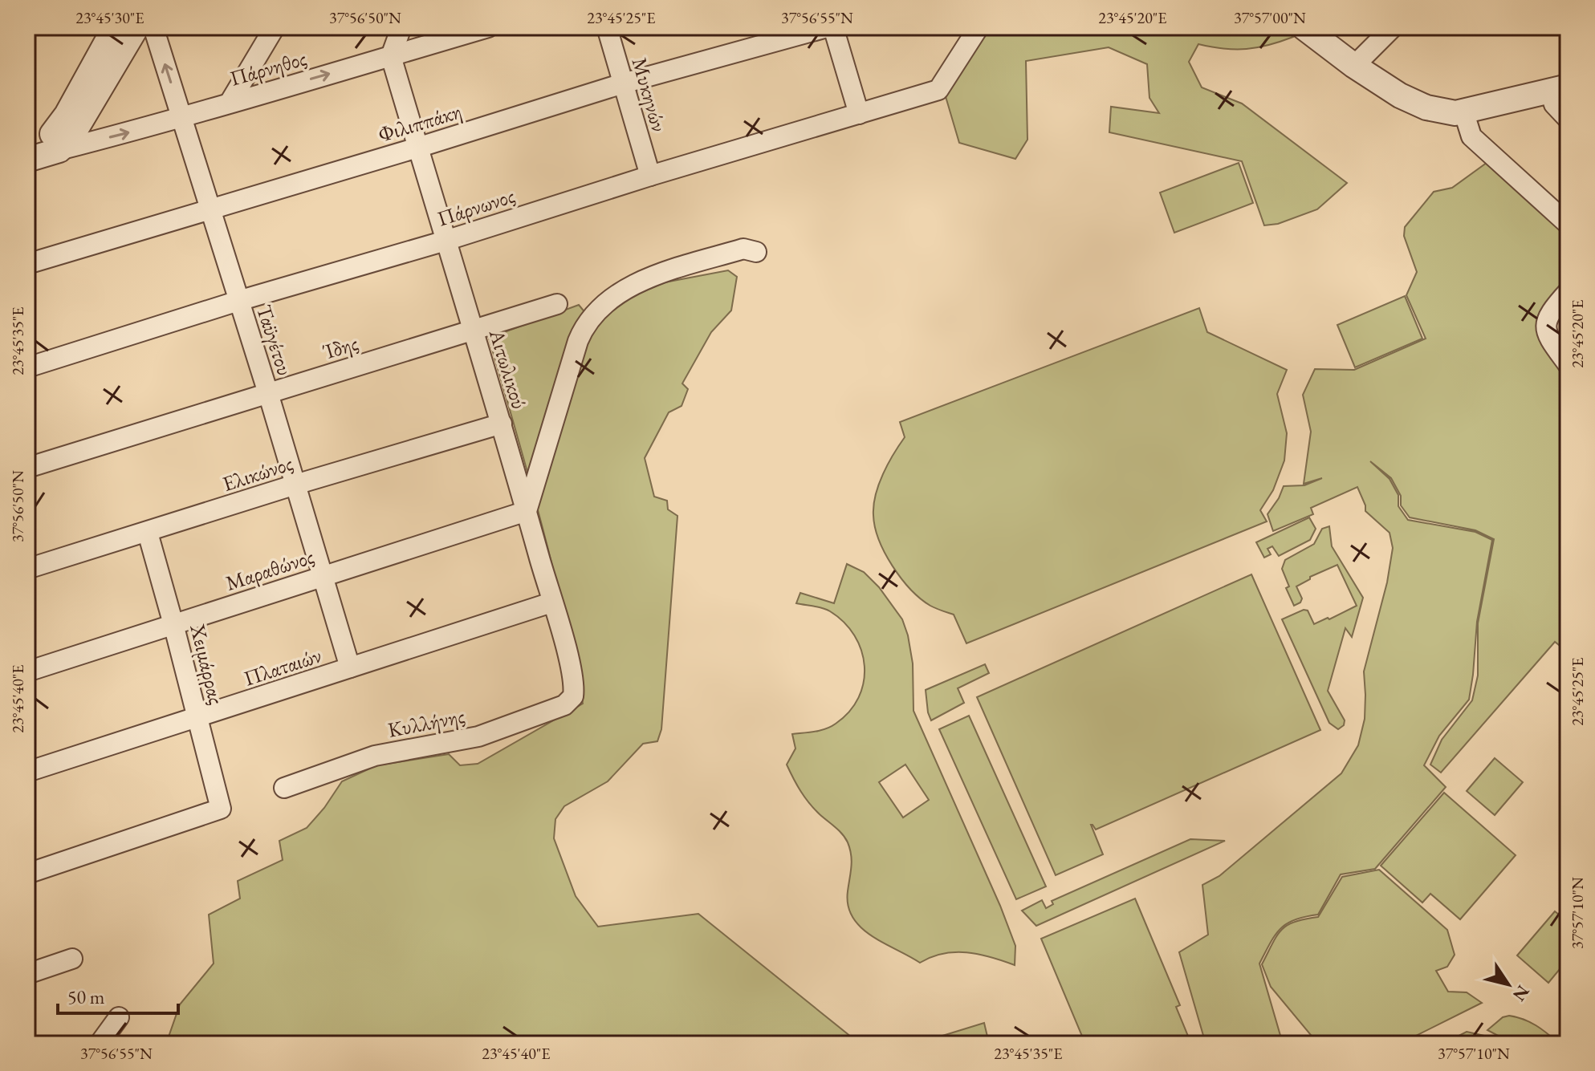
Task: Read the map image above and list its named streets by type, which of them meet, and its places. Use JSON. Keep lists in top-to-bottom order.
{
  "streets": {
    "street": [
      "Πάρνηθος",
      "Μυκηνών",
      "Φιλιππάκη",
      "Πάρνωνος",
      "Ταϋγέτου",
      "Ίδης",
      "Αιτωλικού",
      "Ελικώνος",
      "Μαραθώνος",
      "Χειμάρρας",
      "Πλαταιών",
      "Κυλλήνης"
    ]
  },
  "crossings": [
    ["Πάρνηθος", "Ταϋγέτου"],
    ["Πάρνηθος", "Αιτωλικού"],
    ["Μυκηνών", "Φιλιππάκη"],
    ["Μυκηνών", "Πάρνωνος"],
    ["Φιλιππάκη", "Ταϋγέτου"],
    ["Φιλιππάκη", "Αιτωλικού"],
    ["Πάρνωνος", "Ταϋγέτου"],
    ["Πάρνωνος", "Αιτωλικού"],
    ["Ταϋγέτου", "Ίδης"],
    ["Ταϋγέτου", "Ελικώνος"],
    ["Ταϋγέτου", "Μαραθώνος"],
    ["Ταϋγέτου", "Πλαταιών"],
    ["Ίδης", "Αιτωλικού"],
    ["Αιτωλικού", "Ελικώνος"],
    ["Αιτωλικού", "Μαραθώνος"],
    ["Αιτωλικού", "Πλαταιών"],
    ["Αιτωλικού", "Κυλλήνης"],
    ["Ελικώνος", "Χειμάρρας"],
    ["Μαραθώνος", "Χειμάρρας"],
    ["Χειμάρρας", "Πλαταιών"]
  ],
  "one_way": ["Πάρνηθος"],
  "scale_bar": "50 m",
  "north": "bottom right",
  "coordinates": [
    "23°45'30\"E",
    "37°56'50\"N",
    "23°45'25\"E",
    "37°56'55\"N",
    "23°45'20\"E",
    "37°57'00\"N",
    "23°45'35\"E",
    "23°45'40\"E",
    "37°57'10\"N"
  ]
}
